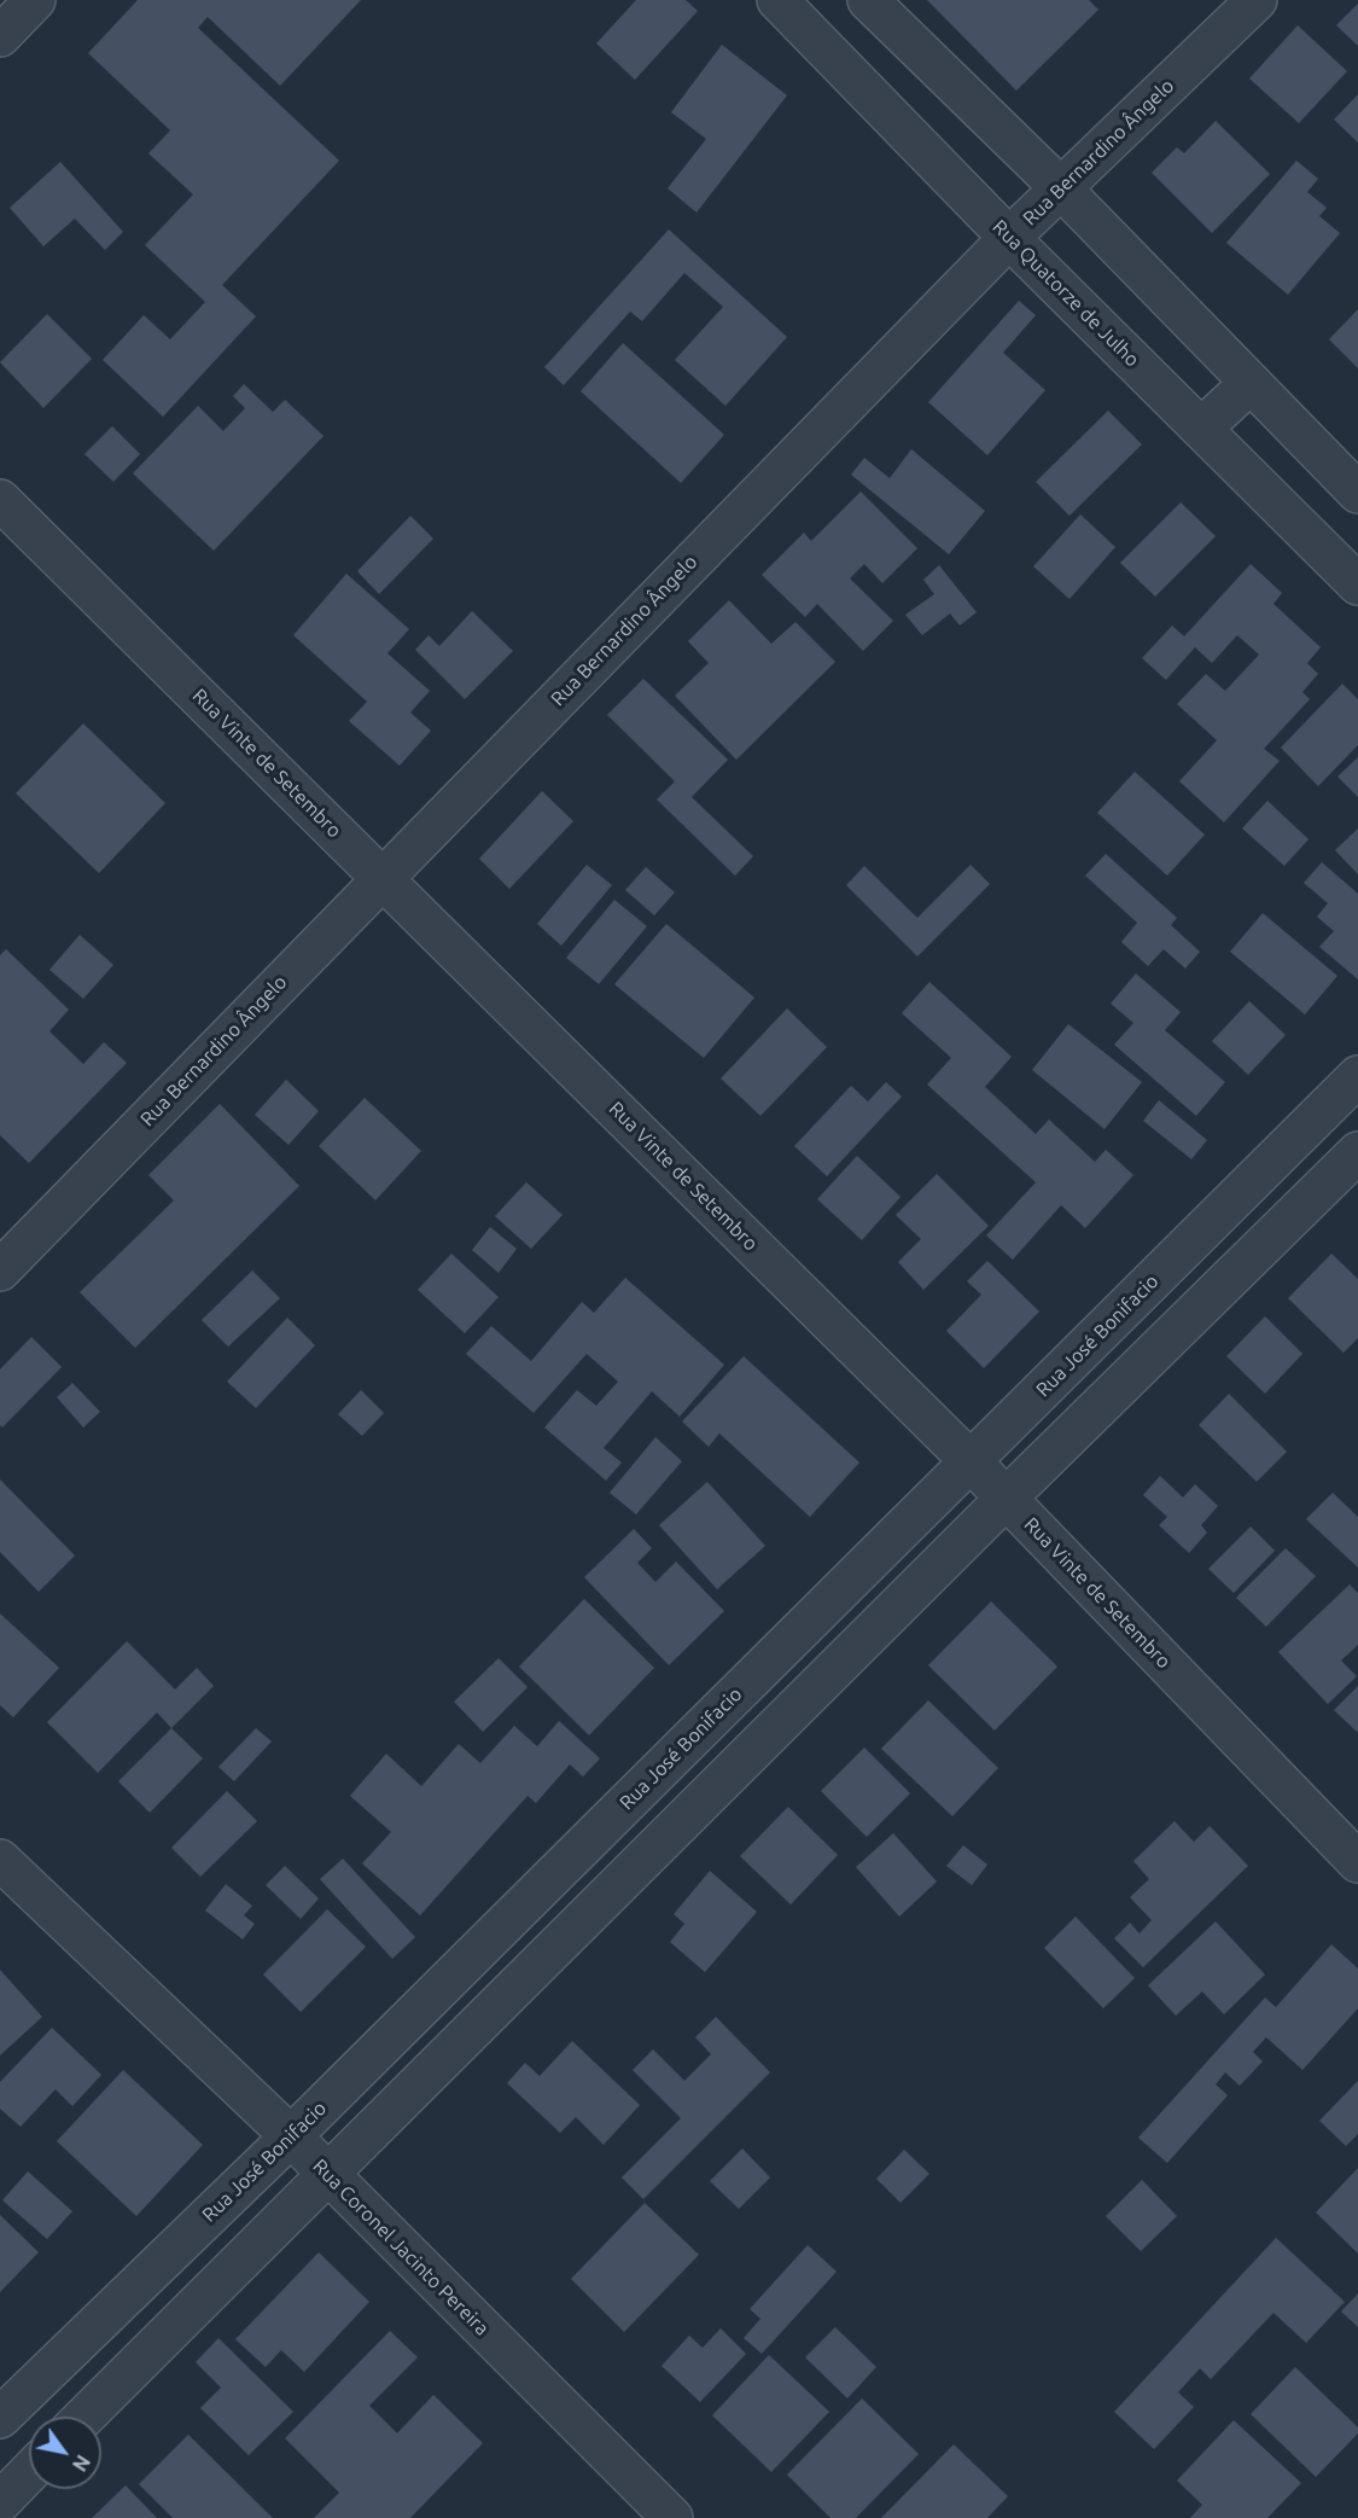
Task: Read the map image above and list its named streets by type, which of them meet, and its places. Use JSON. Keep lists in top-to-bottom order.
{
  "streets": {
    "street": [
      "Rua Bernardino Ângelo",
      "Rua Quatorze de Julho",
      "Rua Vinte de Setembro",
      "Rua José Bonifacio",
      "Rua Coronel Jacinto Pereira"
    ]
  },
  "crossings": [
    ["Rua Bernardino Ângelo", "Rua Quatorze de Julho"],
    ["Rua Bernardino Ângelo", "Rua Vinte de Setembro"],
    ["Rua Vinte de Setembro", "Rua José Bonifacio"],
    ["Rua José Bonifacio", "Rua Coronel Jacinto Pereira"]
  ],
  "north": "bottom right"
}
